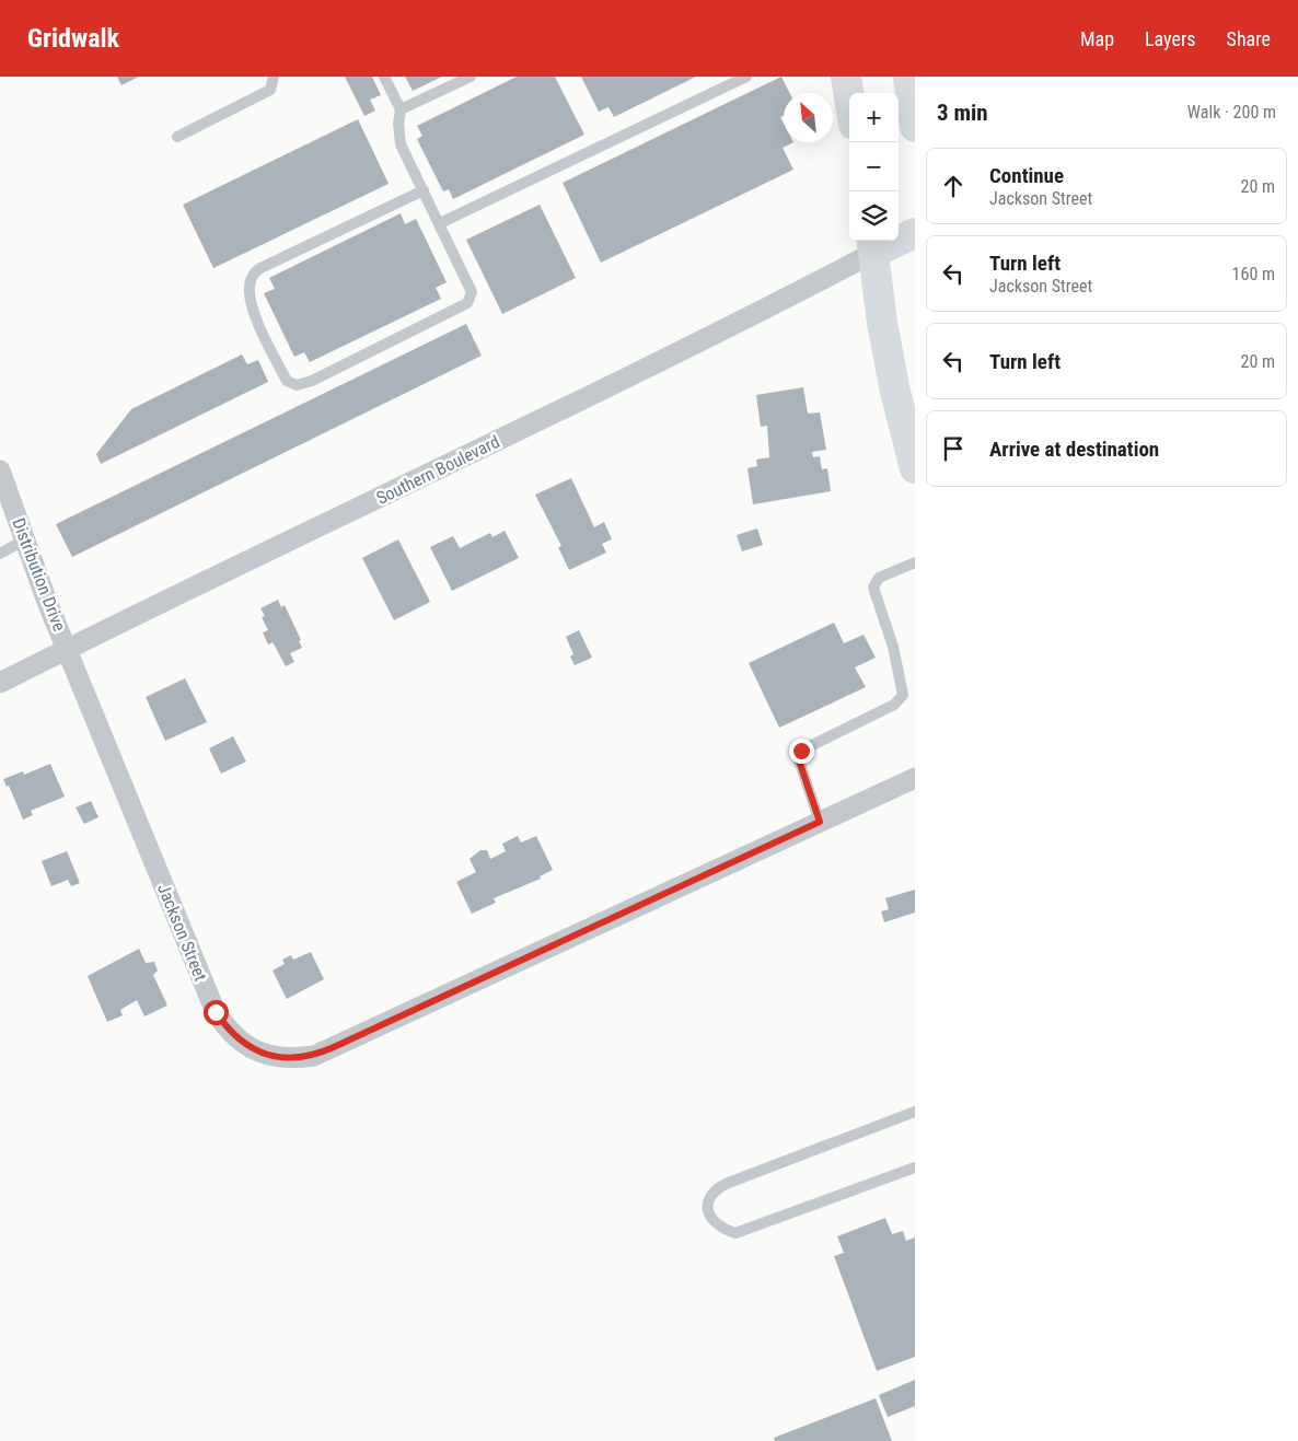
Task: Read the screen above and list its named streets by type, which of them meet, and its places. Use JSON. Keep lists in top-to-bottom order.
{
  "streets": {
    "street": ["Southern Boulevard", "Distribution Drive", "Jackson Street"]
  },
  "crossings": [
    ["Southern Boulevard", "Distribution Drive"],
    ["Southern Boulevard", "Jackson Street"],
    ["Distribution Drive", "Jackson Street"]
  ],
  "north": "top left",
  "page": {
    "header": "Gridwalk",
    "nav": ["Map", "Layers", "Share"],
    "heading": ["3 min", "Walk · 200 m"],
    "map_buttons": ["+", "−"],
    "list": [
      ["Continue", "Jackson Street", "20 m"],
      ["Turn left", "Jackson Street", "160 m"],
      ["Turn left", "20 m"],
      "Arrive at destination"
    ]
  }
}
